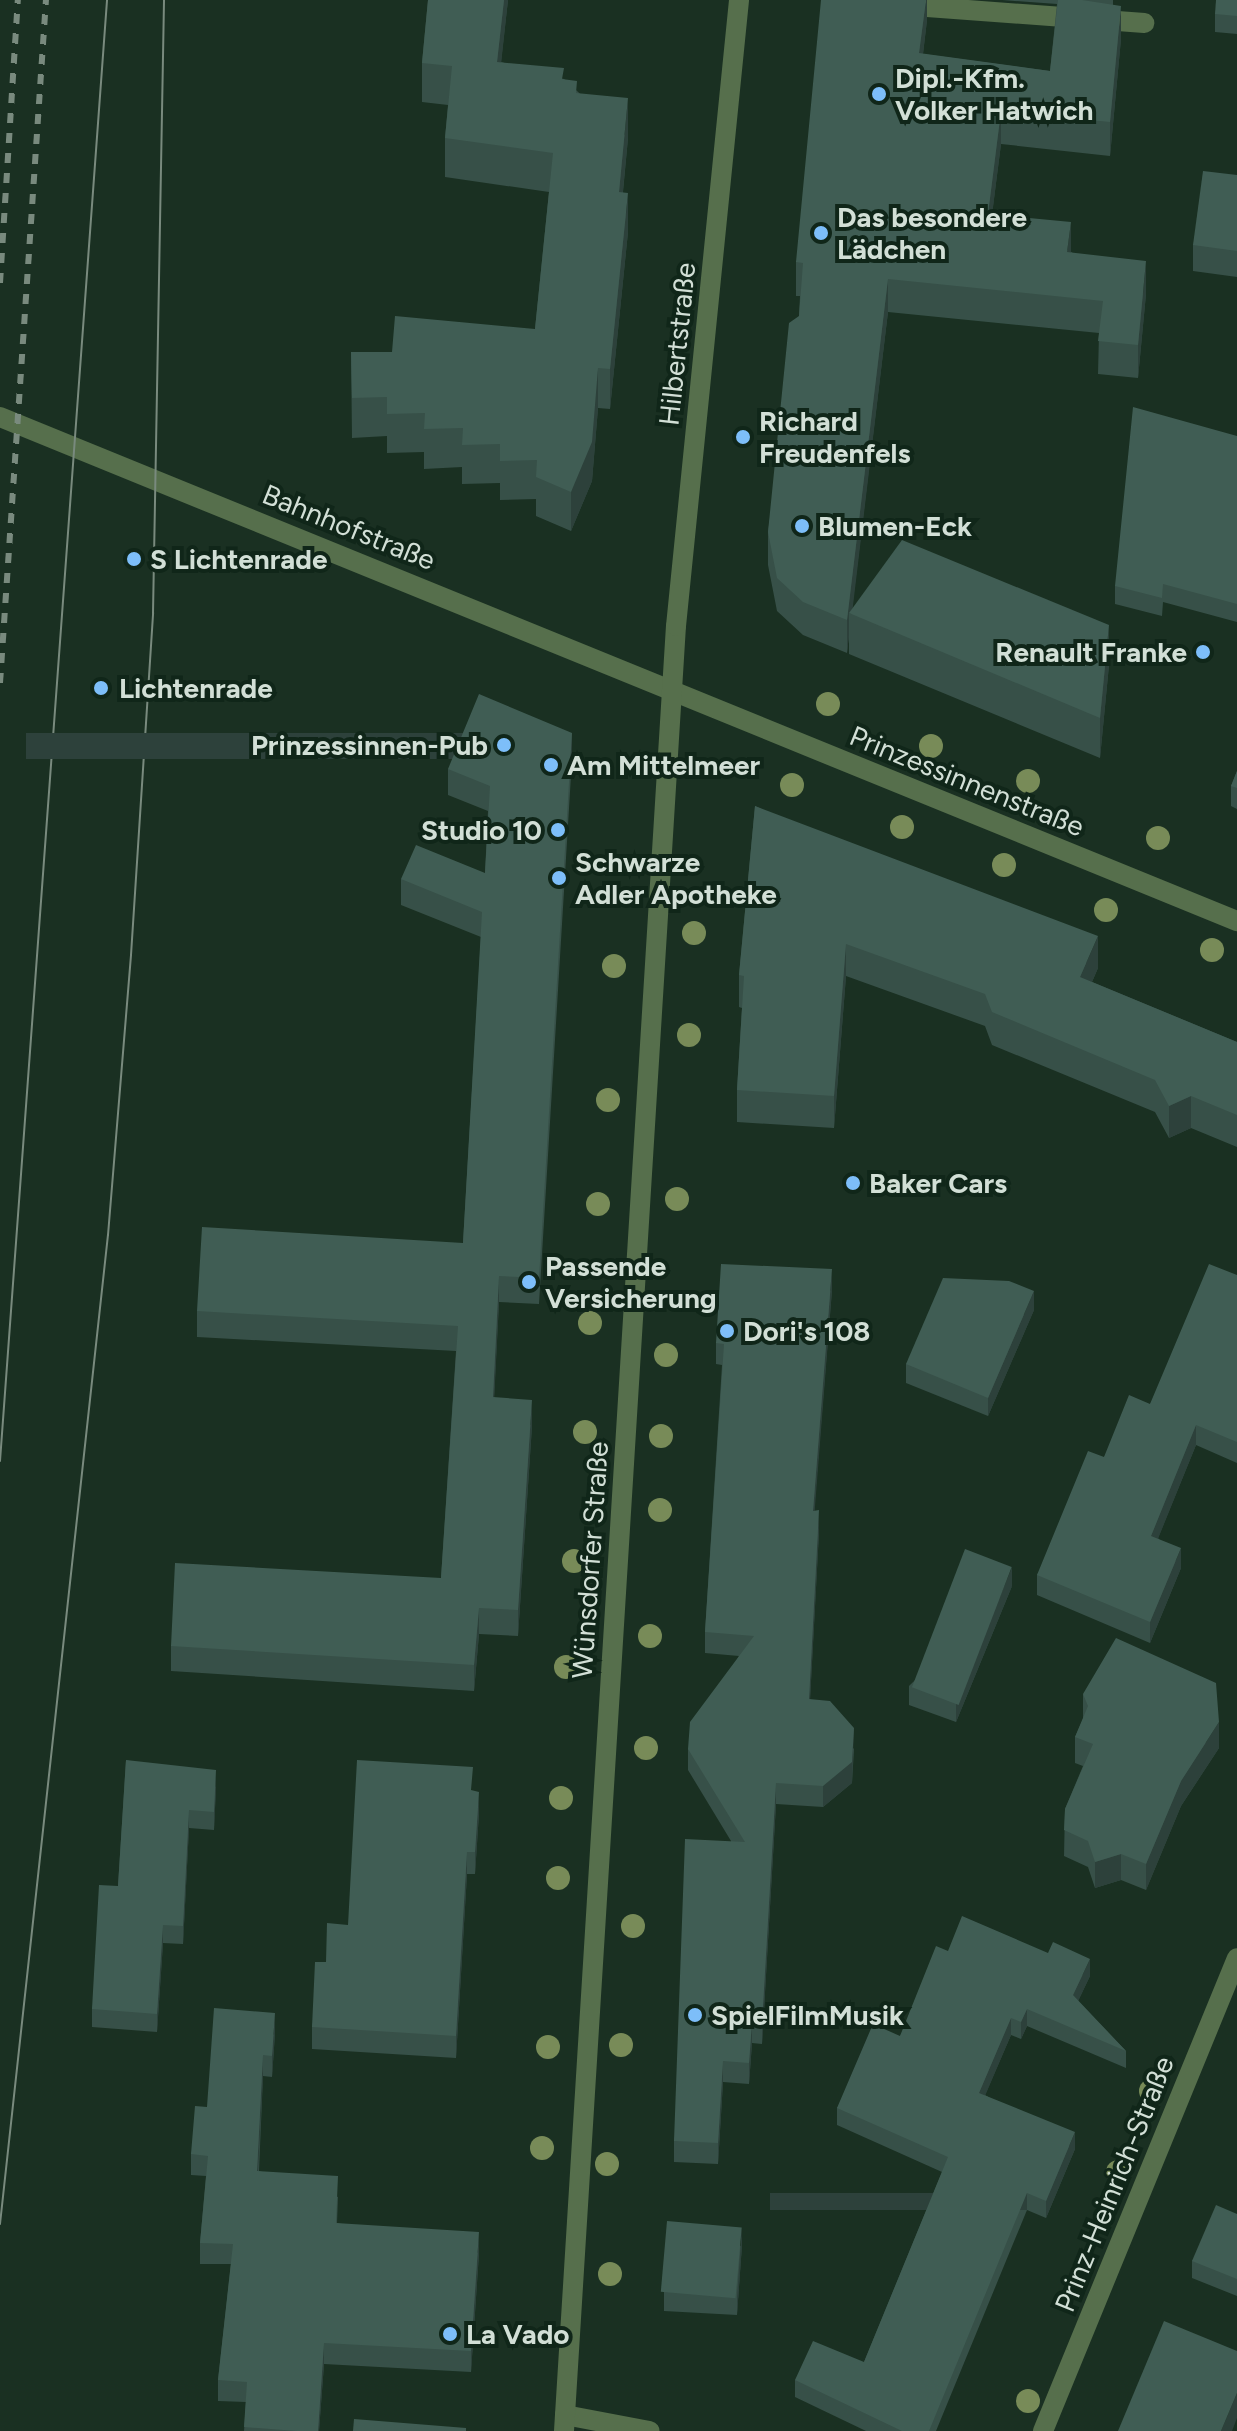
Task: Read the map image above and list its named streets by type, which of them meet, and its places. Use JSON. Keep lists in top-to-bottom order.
{
  "streets": {
    "street": [
      "Hilbertstraße",
      "Bahnhofstraße",
      "Prinzessinnenstraße",
      "Wünsdorfer Straße",
      "Prinz-Heinrich-Straße"
    ]
  },
  "crossings": [
    ["Hilbertstraße", "Bahnhofstraße"],
    ["Hilbertstraße", "Prinzessinnenstraße"],
    ["Hilbertstraße", "Wünsdorfer Straße"],
    ["Bahnhofstraße", "Prinzessinnenstraße"],
    ["Bahnhofstraße", "Wünsdorfer Straße"],
    ["Prinzessinnenstraße", "Wünsdorfer Straße"]
  ],
  "places": [
    "Dipl.-Kfm. Volker Hatwich",
    "Das besondere Lädchen",
    "Richard Freudenfels",
    "Blumen-Eck",
    "S Lichtenrade",
    "Renault Franke",
    "Lichtenrade",
    "Prinzessinnen-Pub",
    "Am Mittelmeer",
    "Studio 10",
    "Schwarze Adler Apotheke",
    "Baker Cars",
    "Passende Versicherung",
    "Dori's 108",
    "SpielFilmMusik",
    "La Vado"
  ]
}
